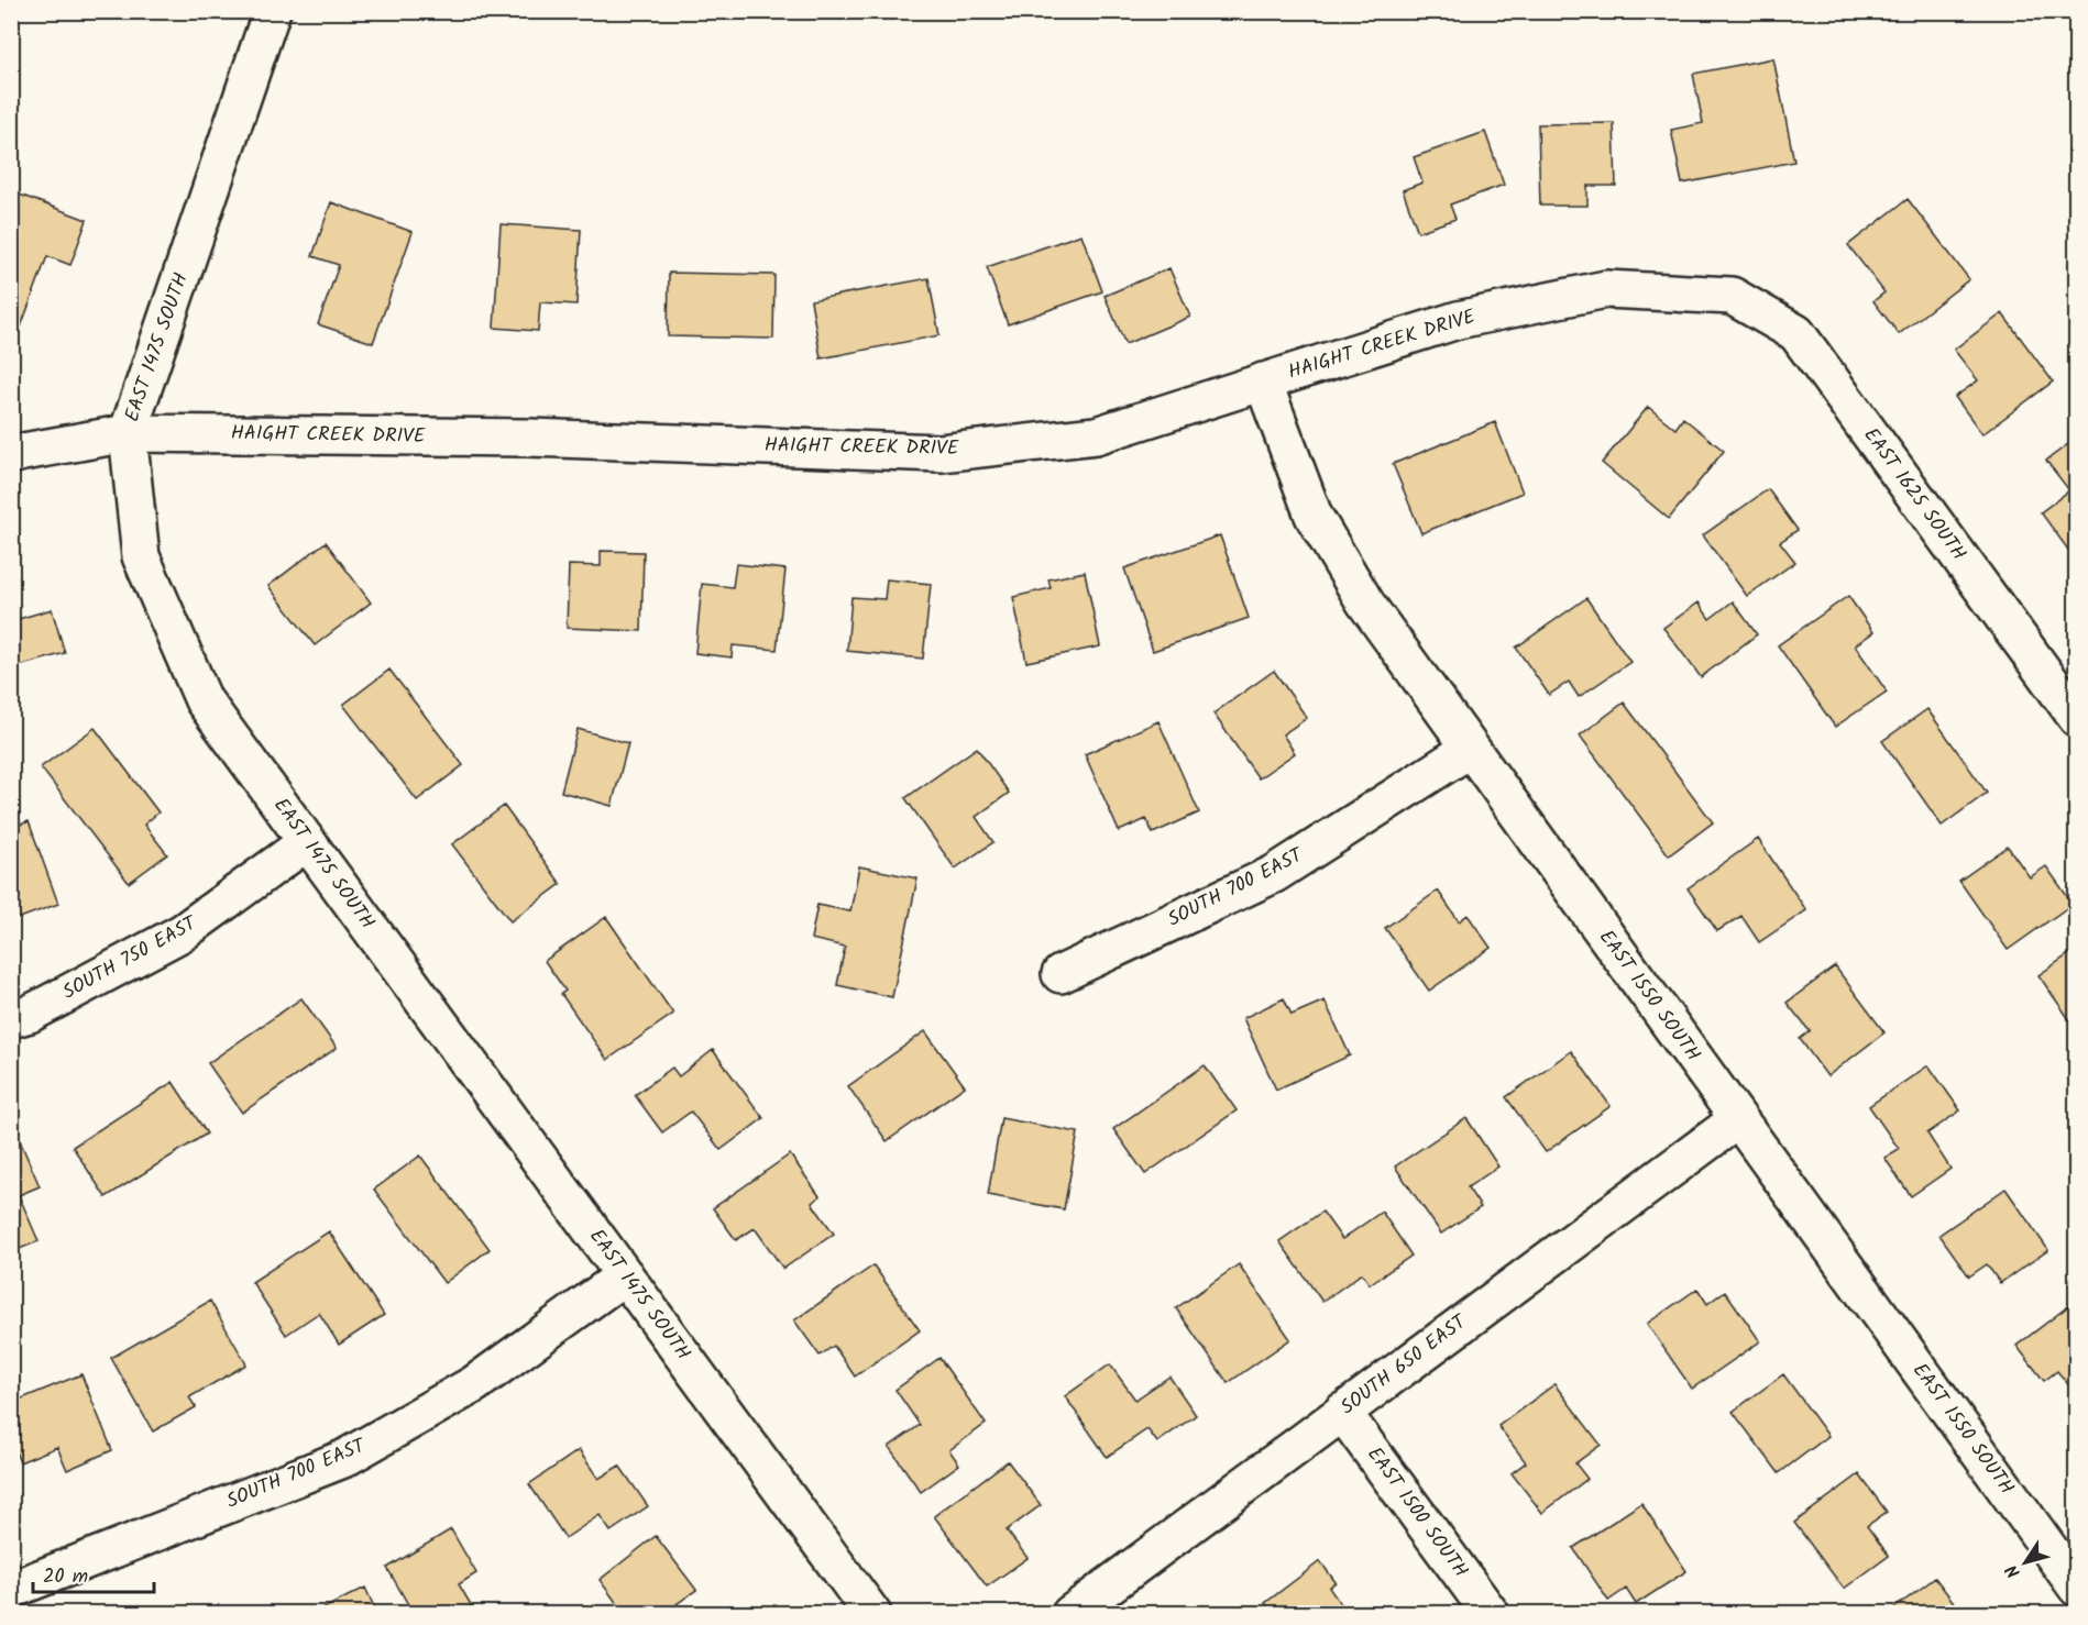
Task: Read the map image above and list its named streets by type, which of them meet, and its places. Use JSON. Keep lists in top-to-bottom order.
{
  "streets": {
    "street": [
      "HAIGHT CREEK DRIVE",
      "EAST 1475 SOUTH",
      "EAST 1625 SOUTH",
      "SOUTH 700 EAST",
      "SOUTH 750 EAST",
      "EAST 1550 SOUTH",
      "SOUTH 650 EAST",
      "EAST 1500 SOUTH"
    ]
  },
  "crossings": [
    ["HAIGHT CREEK DRIVE", "EAST 1475 SOUTH"],
    ["HAIGHT CREEK DRIVE", "EAST 1625 SOUTH"],
    ["HAIGHT CREEK DRIVE", "EAST 1550 SOUTH"],
    ["EAST 1475 SOUTH", "SOUTH 700 EAST"],
    ["EAST 1475 SOUTH", "SOUTH 750 EAST"],
    ["SOUTH 700 EAST", "EAST 1550 SOUTH"],
    ["EAST 1550 SOUTH", "SOUTH 650 EAST"],
    ["SOUTH 650 EAST", "EAST 1500 SOUTH"]
  ],
  "scale_bar": "20 m",
  "north": "bottom left"
}
